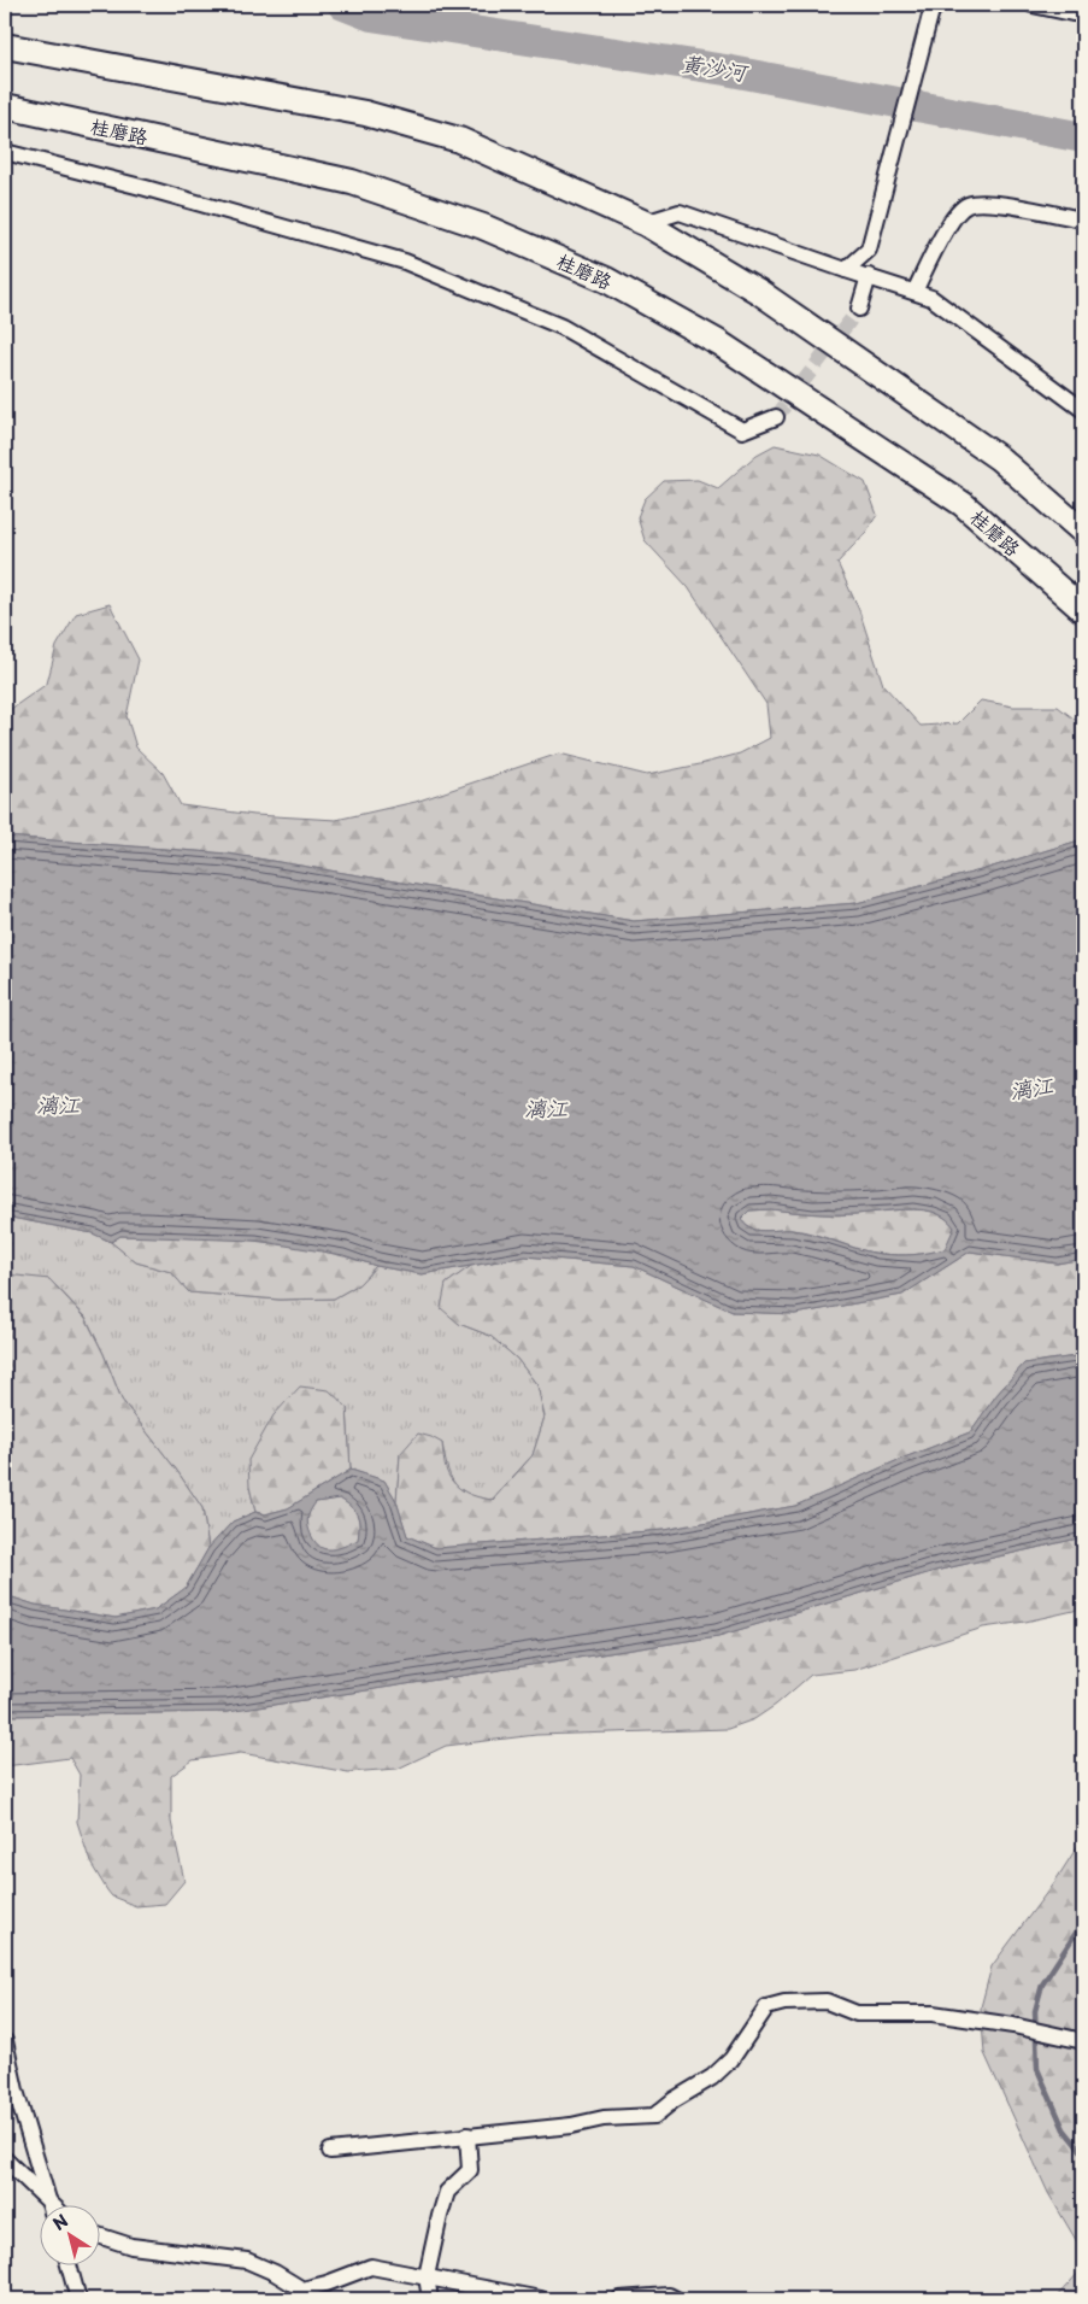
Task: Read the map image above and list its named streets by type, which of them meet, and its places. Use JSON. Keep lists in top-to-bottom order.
{
  "streets": {
    "main road": ["桂磨路"]
  },
  "water": ["黄沙河", "漓江"],
  "north": "top left"
}
